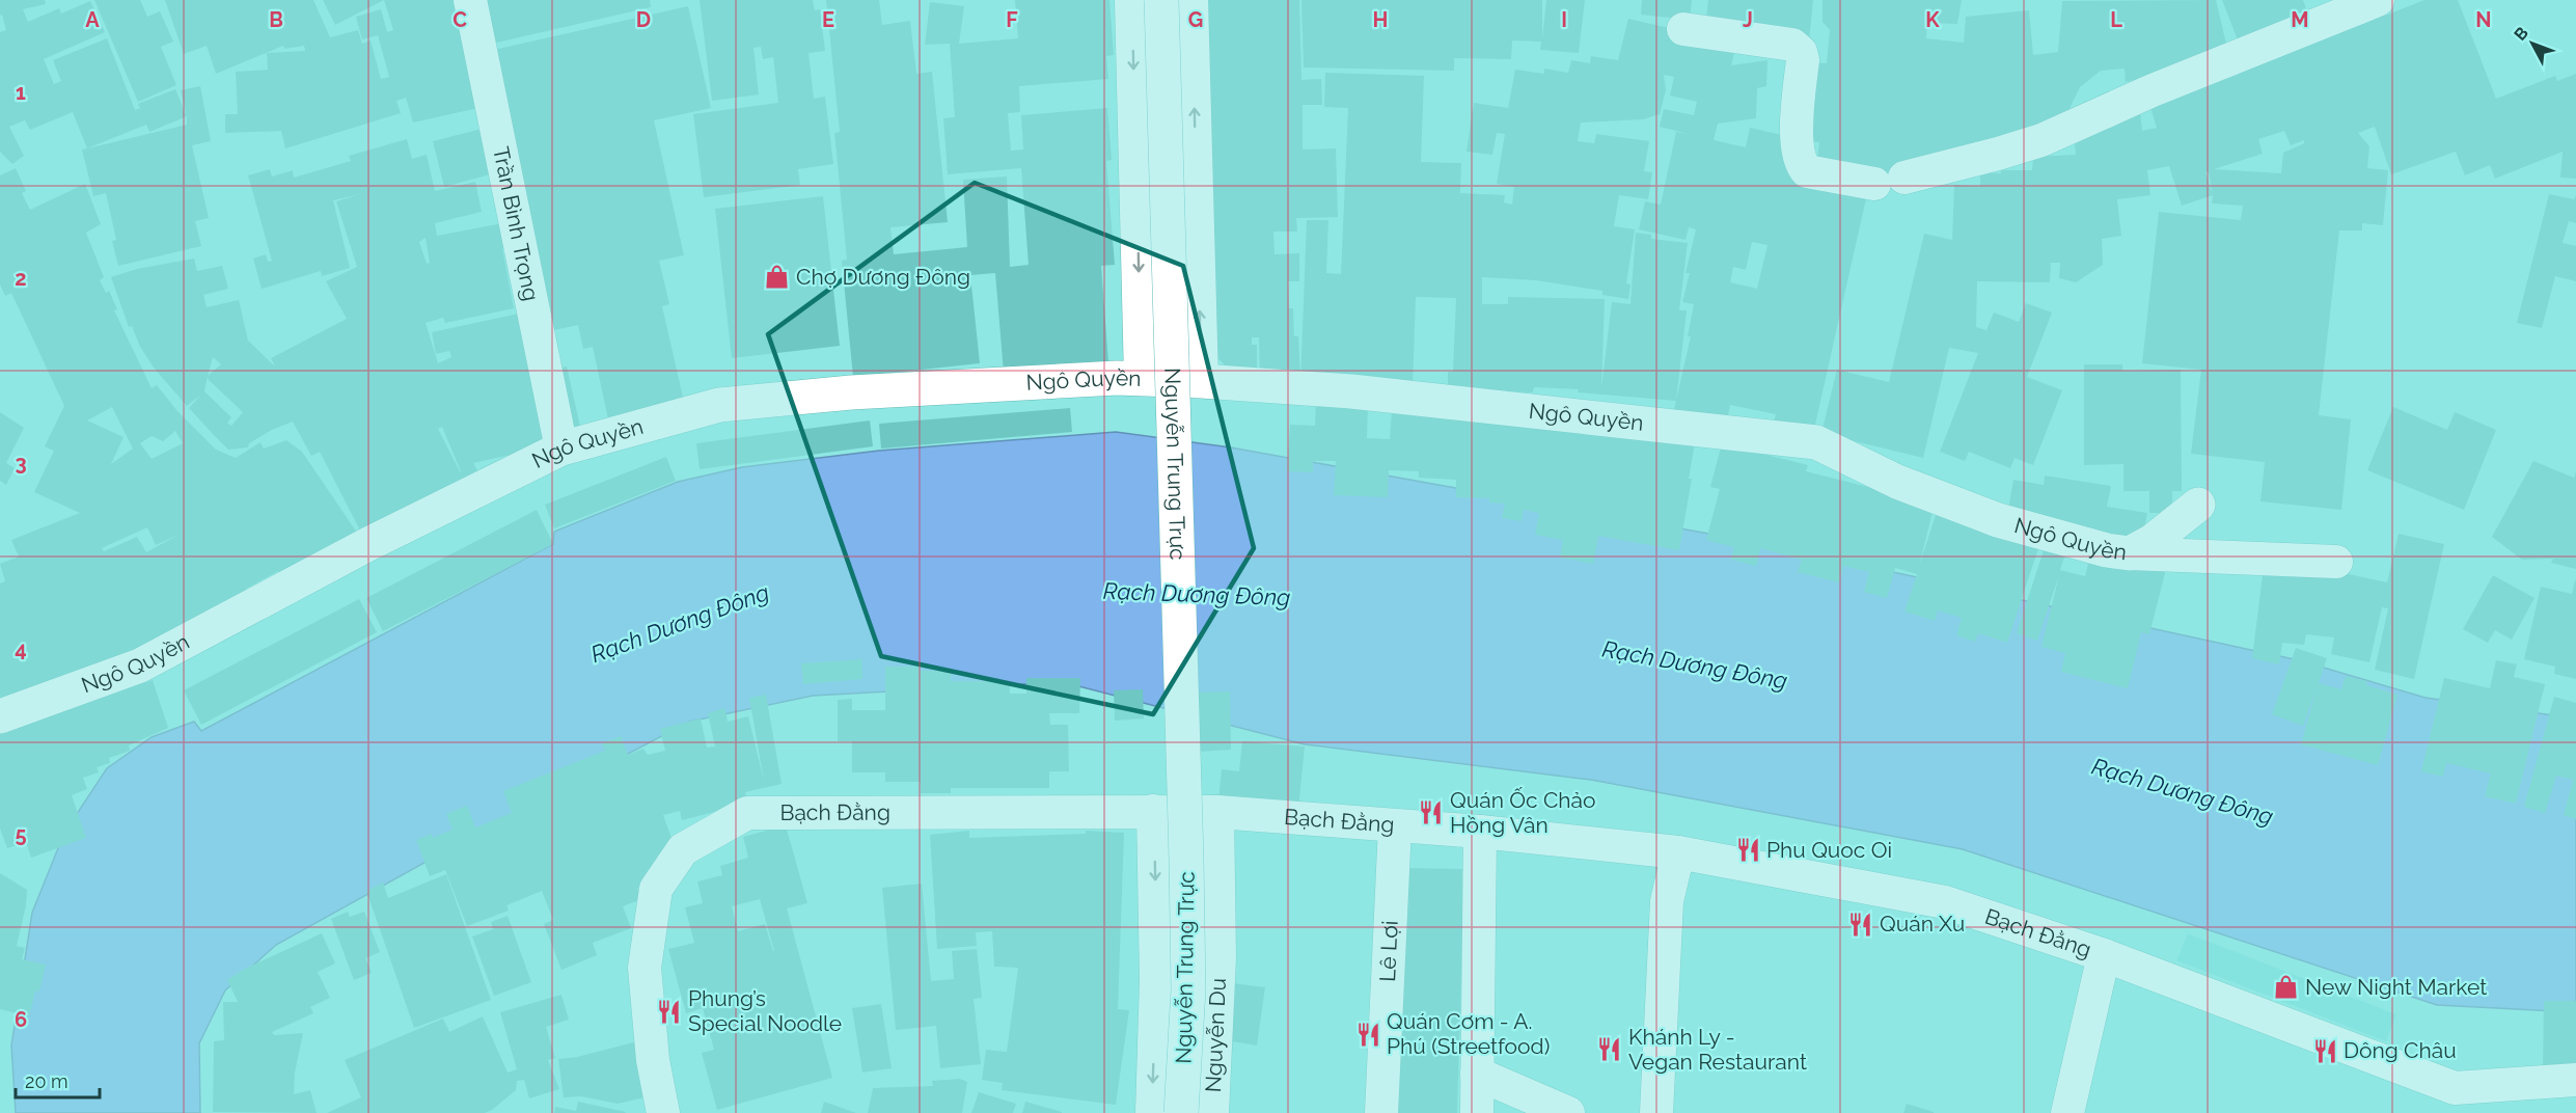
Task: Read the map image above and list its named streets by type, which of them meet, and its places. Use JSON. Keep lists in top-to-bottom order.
{
  "streets": {
    "street": [
      "Trần Bình Trọng",
      "Ngô Quyền",
      "Nguyễn Trung Trực",
      "Bạch Đằng",
      "Lê Lợi",
      "Nguyễn Du"
    ]
  },
  "crossings": [
    ["Trần Bình Trọng", "Ngô Quyền"],
    ["Ngô Quyền", "Nguyễn Trung Trực"],
    ["Nguyễn Trung Trực", "Bạch Đằng"],
    ["Nguyễn Trung Trực", "Nguyễn Du"],
    ["Bạch Đằng", "Lê Lợi"]
  ],
  "water": ["Rạch Dương Đông"],
  "places": {
    "shop": ["Chợ Dương Đông", "New Night Market"],
    "restaurant": [
      "Quán Ốc Chảo Hồng Vân",
      "Phu Quoc Oi",
      "Quán Xu",
      "Phung’s Special Noodle",
      "Quán Cơm - A. Phú (Streetfood)",
      "Khánh Ly - Vegan Restaurant",
      "Dông Châu"
    ]
  },
  "scale_bar": "20 m",
  "north": "top left",
  "grid": {
    "columns": [
      "A",
      "B",
      "C",
      "D",
      "E",
      "F",
      "G",
      "H",
      "I",
      "J",
      "K",
      "L",
      "M",
      "N"
    ],
    "rows": [
      "1",
      "2",
      "3",
      "4",
      "5",
      "6"
    ]
  }
}
